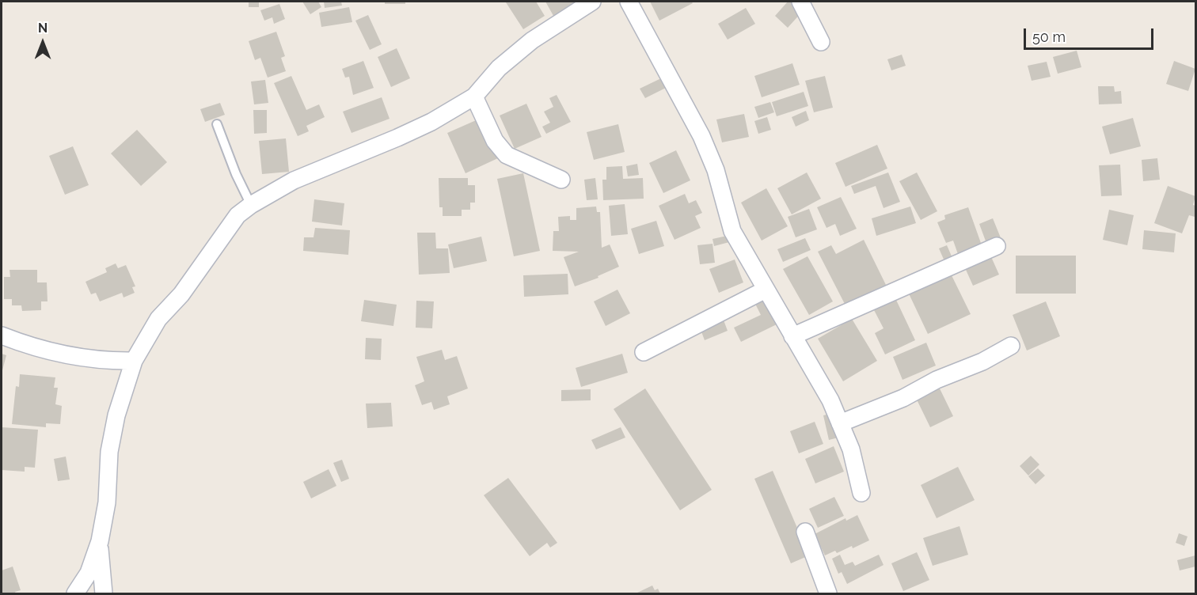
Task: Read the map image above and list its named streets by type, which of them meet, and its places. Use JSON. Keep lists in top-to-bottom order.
{
  "scale_bar": "50 m",
  "north": "top"
}
